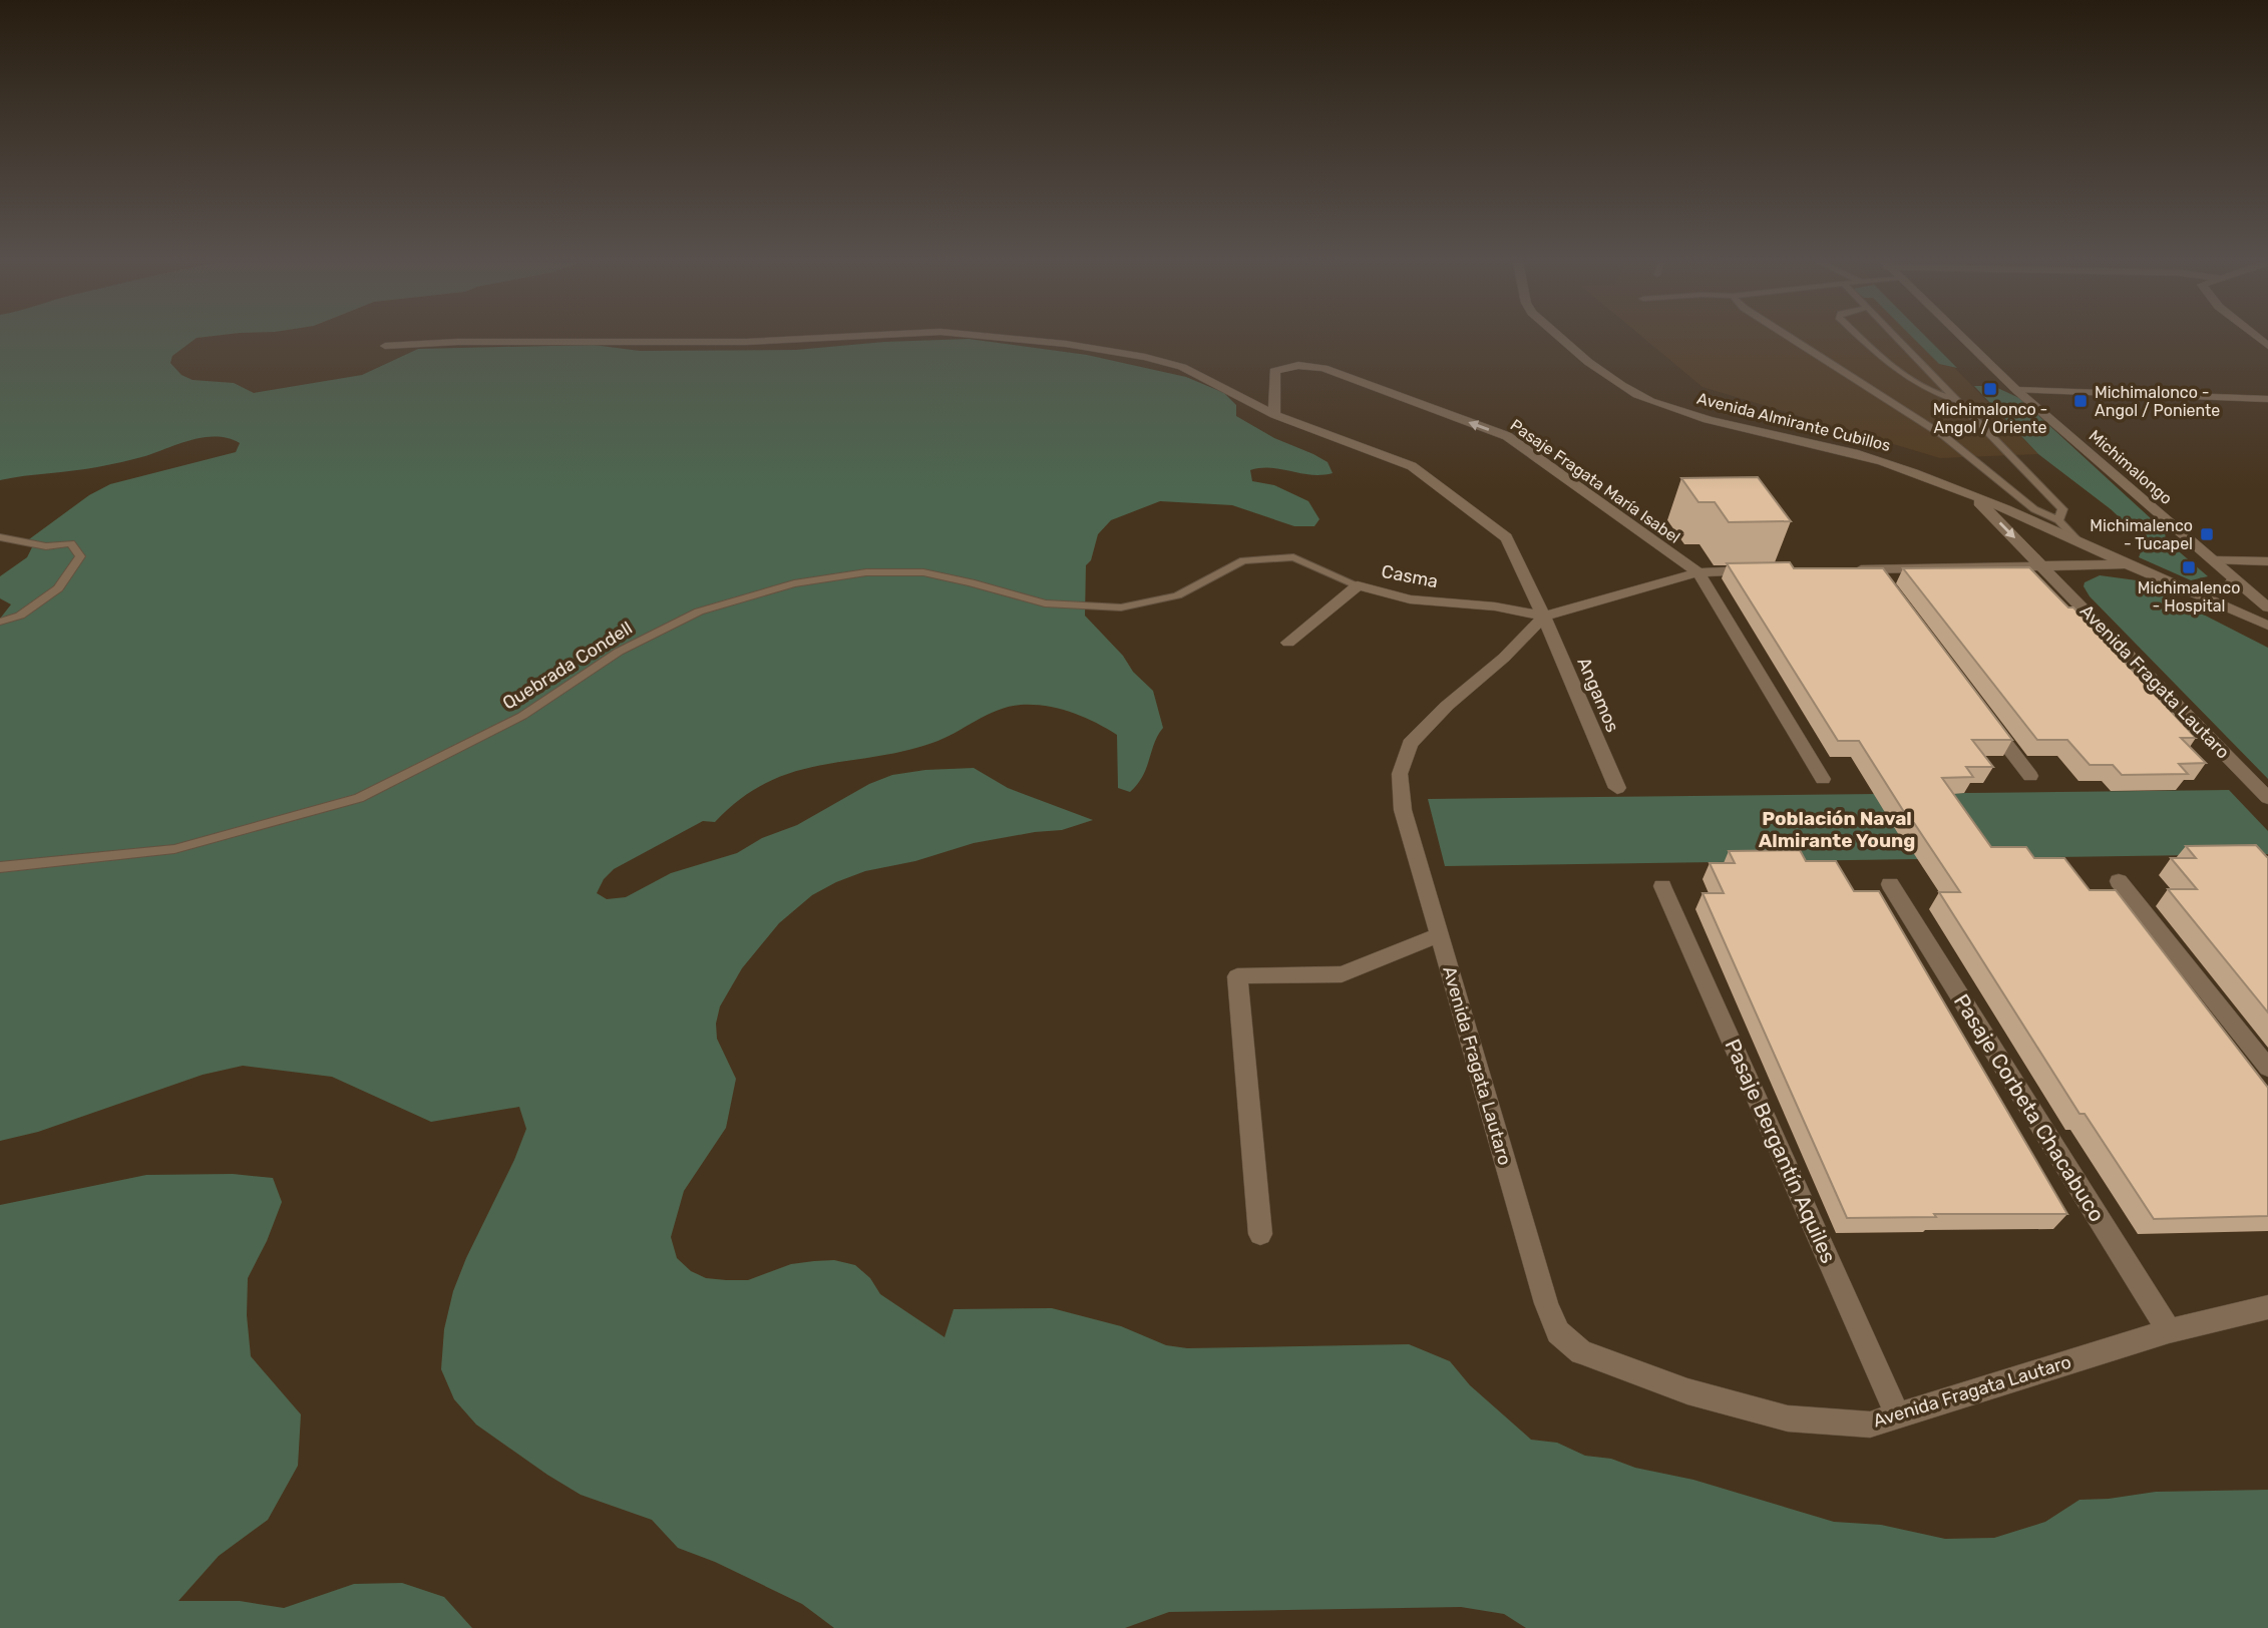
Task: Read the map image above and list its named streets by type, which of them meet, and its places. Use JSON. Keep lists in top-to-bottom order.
{
  "streets": {
    "street": [
      "Avenida Almirante Cubillos",
      "Michimalongo",
      "Pasaje Fragata María Isabel",
      "Casma",
      "Avenida Fragata Lautaro",
      "Angamos",
      "Pasaje Corbeta Chacabuco",
      "Pasaje Bergantín Aquiles"
    ],
    "lane": ["Quebrada Condell"]
  },
  "crossings": [
    ["Avenida Almirante Cubillos", "Avenida Fragata Lautaro"],
    ["Pasaje Fragata María Isabel", "Avenida Fragata Lautaro"],
    ["Casma", "Quebrada Condell"],
    ["Casma", "Avenida Fragata Lautaro"],
    ["Casma", "Angamos"],
    ["Avenida Fragata Lautaro", "Angamos"],
    ["Avenida Fragata Lautaro", "Pasaje Corbeta Chacabuco"],
    ["Avenida Fragata Lautaro", "Pasaje Bergantín Aquiles"]
  ],
  "districts": ["Población Naval Almirante Young"],
  "places": {
    "transit": [
      "Michimalonco - Angol / Oriente",
      "Michimalonco - Angol / Poniente",
      "Michimalenco - Tucapel",
      "Michimalenco - Hospital"
    ]
  }
}
